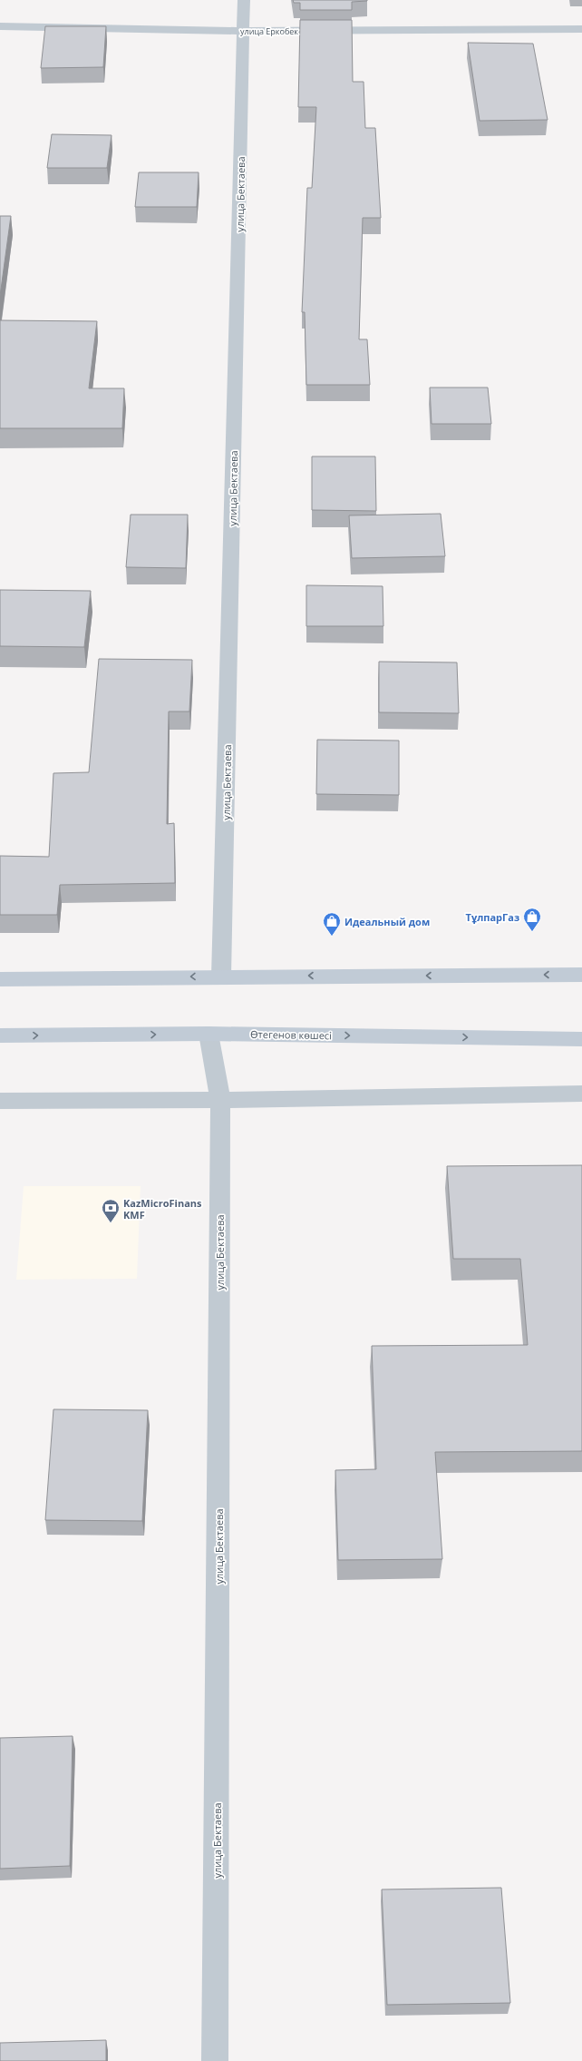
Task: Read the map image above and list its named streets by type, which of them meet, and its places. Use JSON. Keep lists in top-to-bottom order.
{
  "streets": {
    "main road": ["Өтегенов көшесі"],
    "street": ["улица Еркобек", "улица Бектаева"]
  },
  "crossings": [
    ["улица Еркобек", "улица Бектаева"],
    ["улица Бектаева", "Өтегенов көшесі"]
  ],
  "places": {
    "shop": ["ТұлпарГаз", "Идеальный дом"],
    "bank": ["KazMicroFinans KMF"]
  }
}
